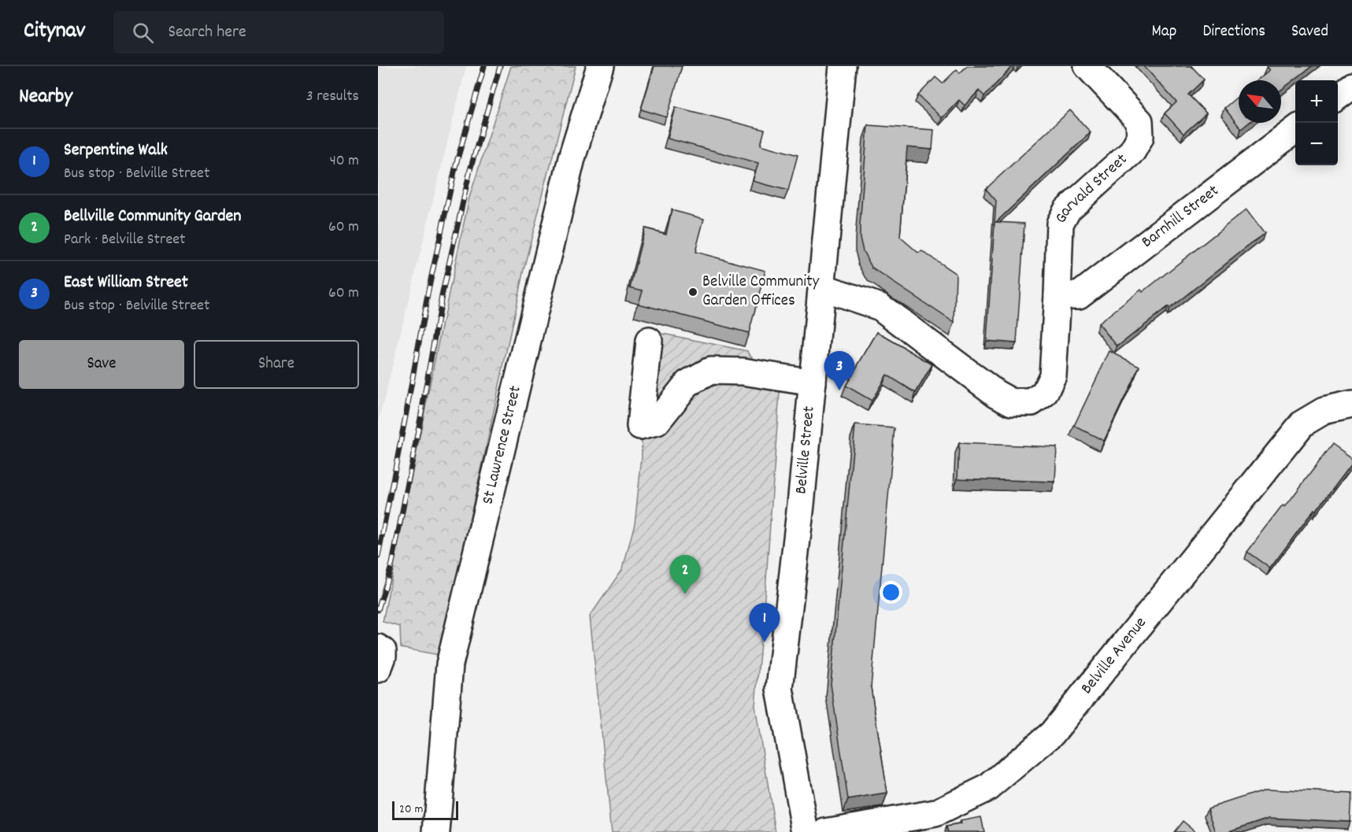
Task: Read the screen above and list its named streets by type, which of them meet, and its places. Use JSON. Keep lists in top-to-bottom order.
{
  "streets": {
    "street": [
      "Garvald Street",
      "Barnhill Street",
      "St Lawrence Street",
      "Belville Street",
      "Belville Avenue"
    ]
  },
  "crossings": [
    ["Garvald Street", "Barnhill Street"],
    ["Garvald Street", "Belville Street"]
  ],
  "places": ["Belville Community Garden Offices"],
  "scale_bar": "20 m",
  "north": "top left",
  "page": {
    "header": "Citynav",
    "search": "Search here",
    "nav": ["Map", "Directions", "Saved"],
    "heading": ["Nearby", "3 results"],
    "map_buttons": ["+", "−"],
    "list": [
      {
        "mark": "1",
        "name": "Serpentine Walk",
        "note": "Bus stop · Belville Street",
        "value": "40 m"
      },
      {
        "mark": "2",
        "name": "Bellville Community Garden",
        "note": "Park · Belville Street",
        "value": "60 m"
      },
      {
        "mark": "3",
        "name": "East William Street",
        "note": "Bus stop · Belville Street",
        "value": "60 m"
      }
    ],
    "buttons": ["Save", "Share"],
    "pins": ["3", "2", "1"],
    "scale": "20 m"
  }
}
